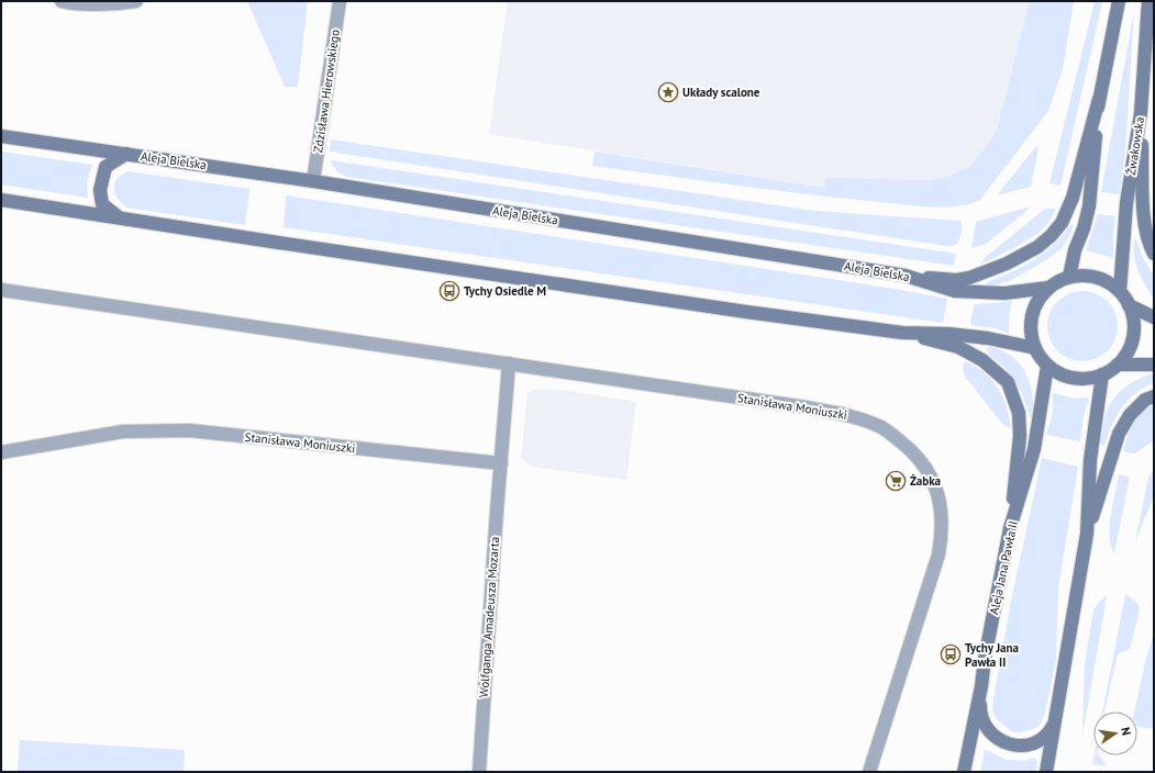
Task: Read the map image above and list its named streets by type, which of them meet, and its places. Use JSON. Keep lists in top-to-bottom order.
{
  "streets": {
    "main road": ["Żwakowska", "Aleja Bielska", "Aleja Jana Pawła II"],
    "street": ["Zdzisława Hierowskiego", "Stanisława Moniuszki", "Wolfganga Amadeusza Mozarta"]
  },
  "crossings": [
    ["Zdzisława Hierowskiego", "Aleja Bielska"],
    ["Żwakowska", "Aleja Bielska"],
    ["Żwakowska", "Aleja Jana Pawła II"],
    ["Aleja Bielska", "Aleja Jana Pawła II"],
    ["Stanisława Moniuszki", "Wolfganga Amadeusza Mozarta"]
  ],
  "places": {
    "place": ["Układy scalone"],
    "bus stop": ["Tychy Osiedle M", "Tychy Jana Pawła II"],
    "supermarket": ["Żabka"]
  },
  "north": "right"
}
